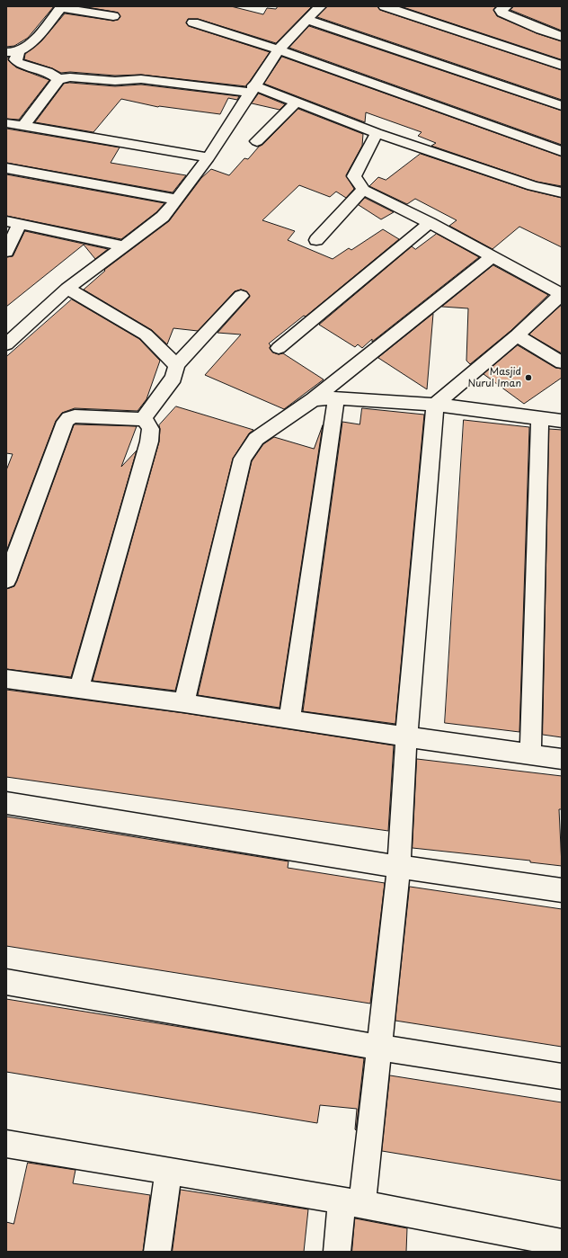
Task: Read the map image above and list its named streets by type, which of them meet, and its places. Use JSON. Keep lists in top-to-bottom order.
{
  "places": ["Masjid Nurul Iman"]
}
